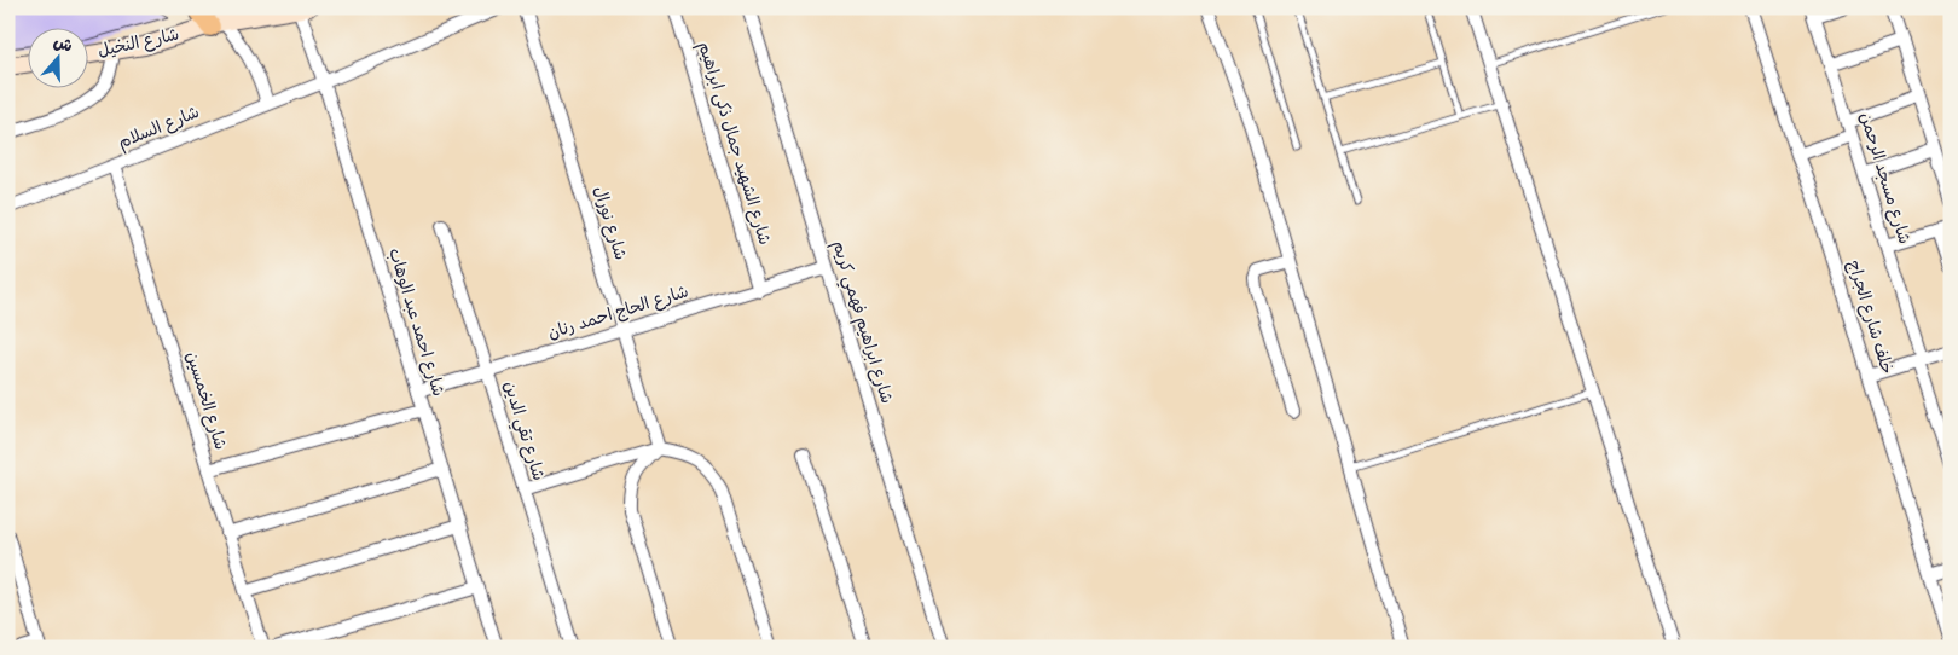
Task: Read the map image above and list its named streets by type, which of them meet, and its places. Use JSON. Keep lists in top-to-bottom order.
{
  "streets": {
    "main road": ["شارع النخيل"],
    "street": [
      "شارع السلام",
      "شارع الشهيد جمال ذكى ابراهيم",
      "شارع مسجد الرحمن",
      "شارع نورال",
      "شارع الحاج احمد رنان",
      "خلف شارع الجراج",
      "شارع احمد عبد الوهاب",
      "شارع ابراهيم فهمي كريم",
      "شارع الخمسين",
      "شارع تقي الدين"
    ]
  },
  "crossings": [
    ["شارع النخيل", "شارع احمد عبد الوهاب"],
    ["شارع السلام", "شارع احمد عبد الوهاب"],
    ["شارع السلام", "شارع الخمسين"],
    ["شارع الشهيد جمال ذكى ابراهيم", "شارع الحاج احمد رنان"],
    ["شارع نورال", "شارع الحاج احمد رنان"],
    ["شارع الحاج احمد رنان", "شارع احمد عبد الوهاب"],
    ["شارع الحاج احمد رنان", "شارع ابراهيم فهمي كريم"],
    ["شارع الحاج احمد رنان", "شارع تقي الدين"]
  ],
  "north": "top"
}
